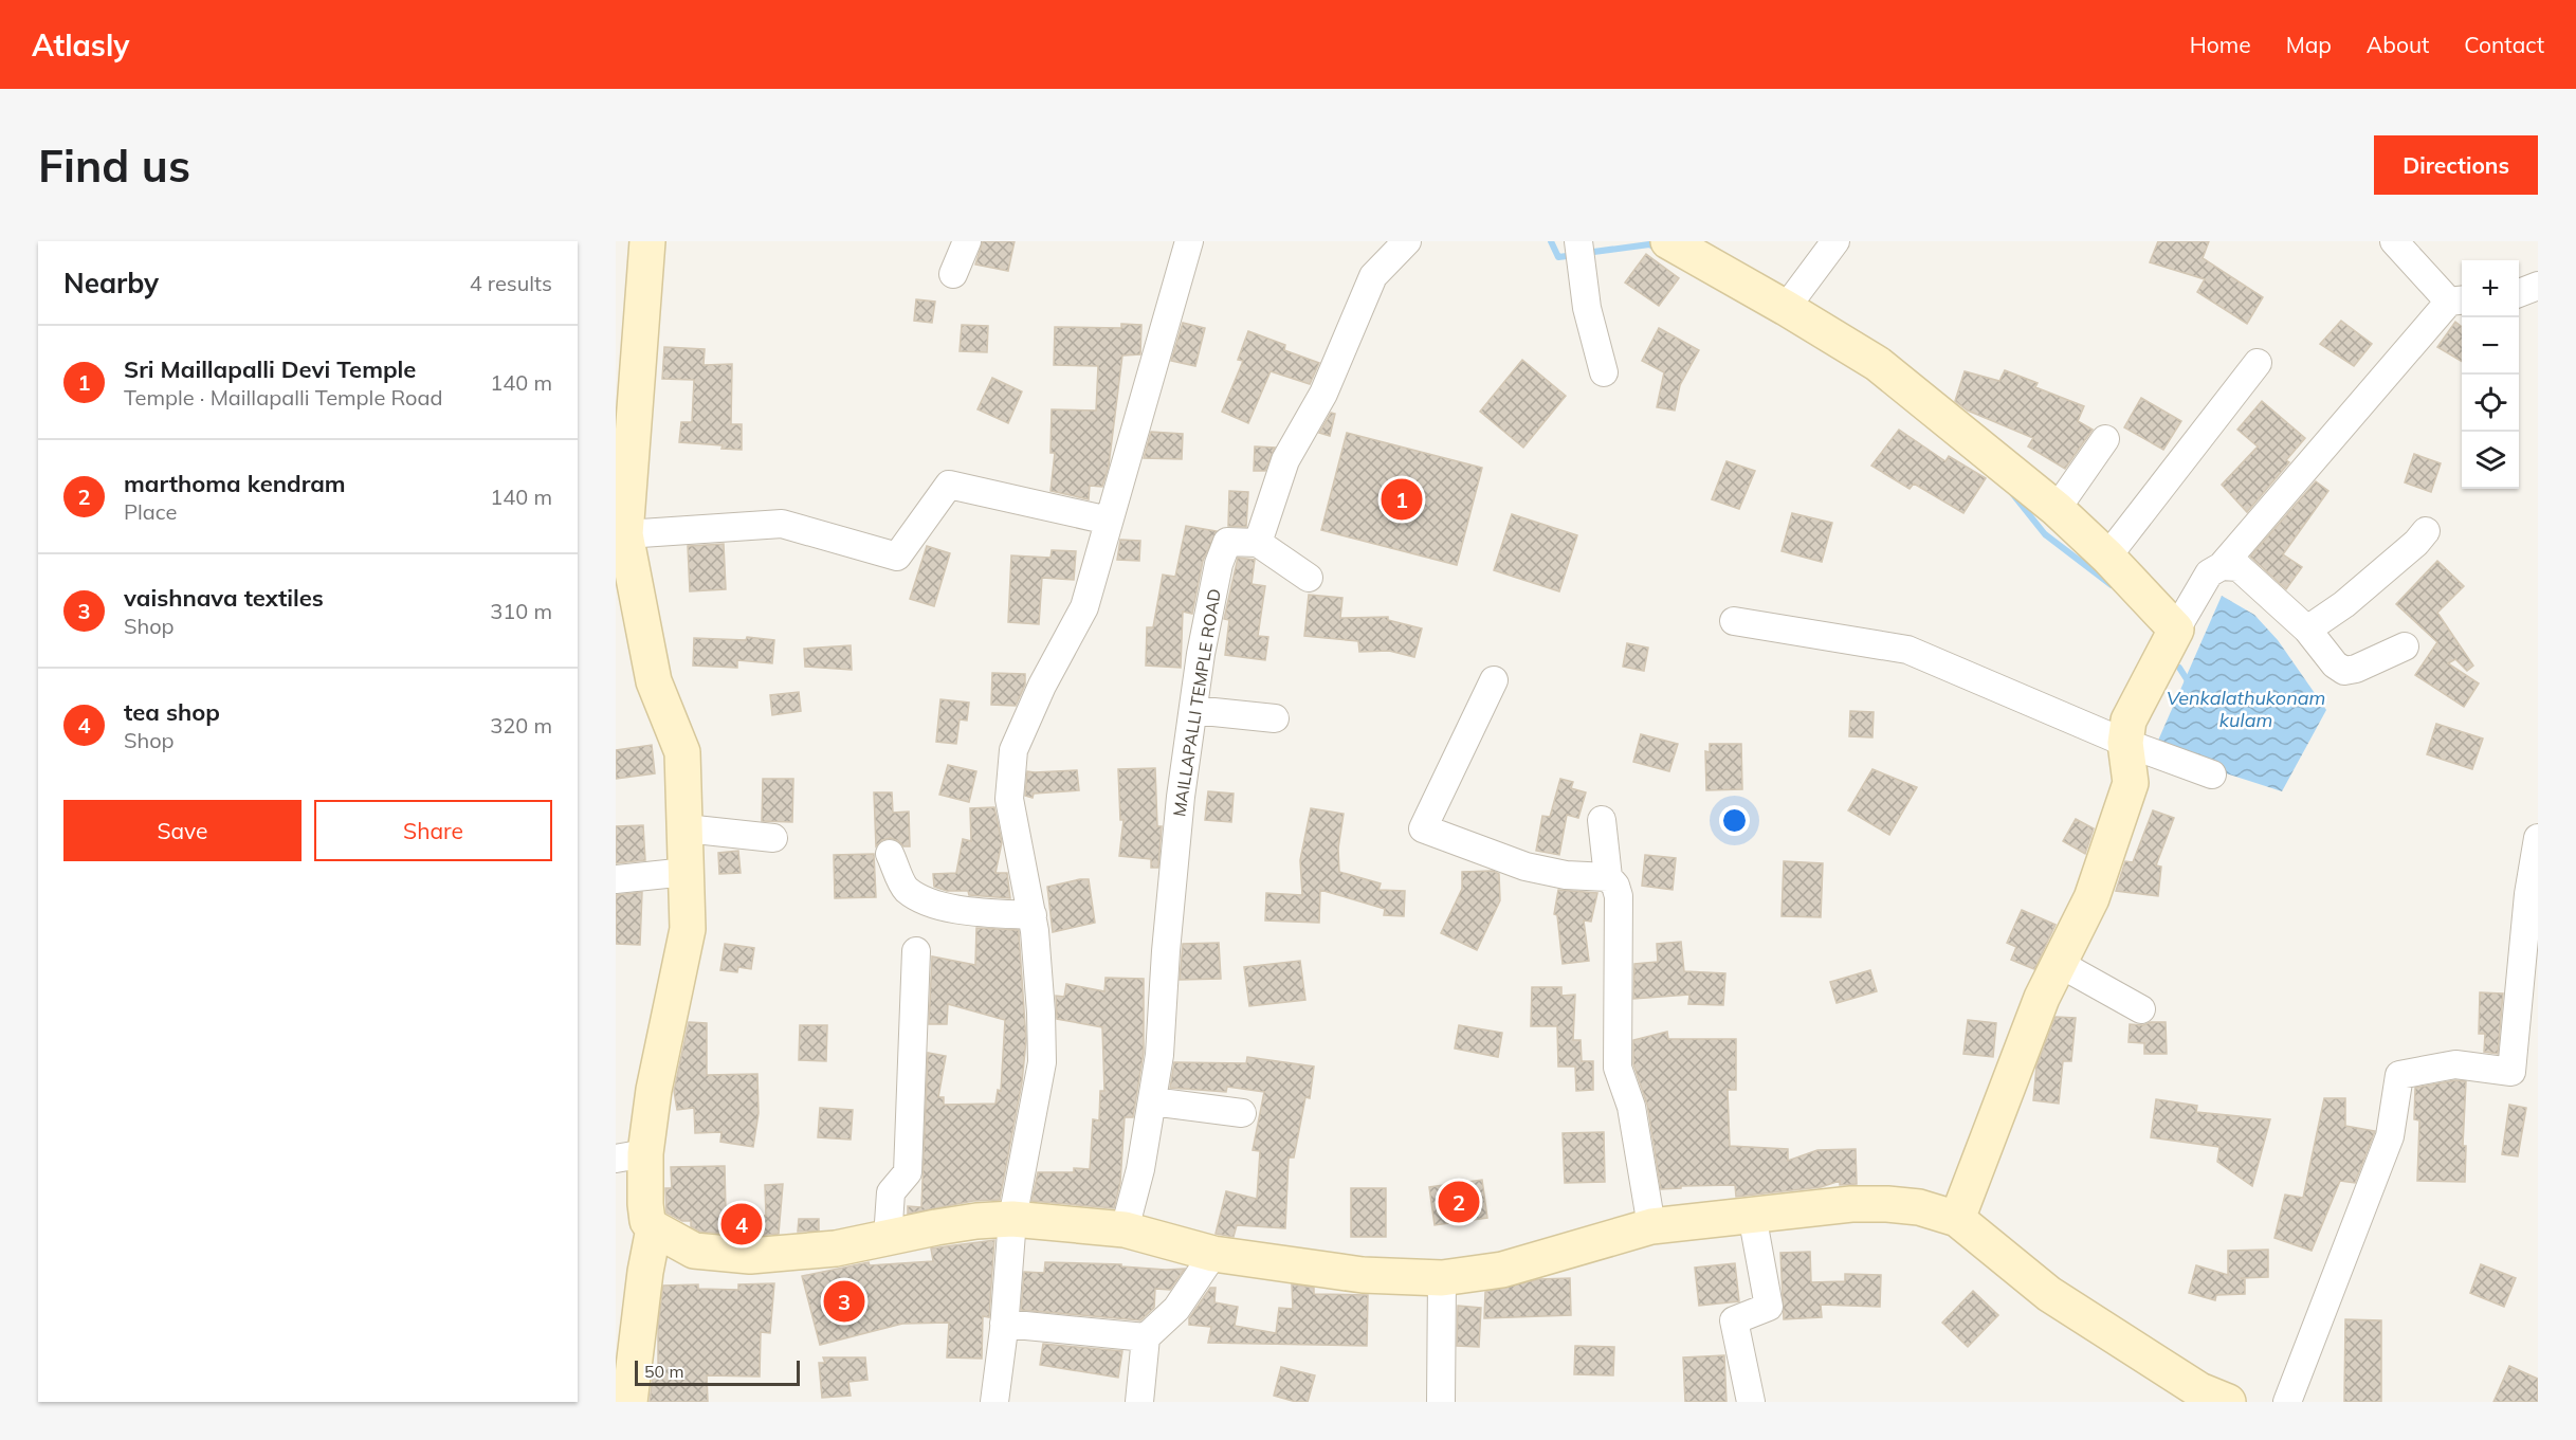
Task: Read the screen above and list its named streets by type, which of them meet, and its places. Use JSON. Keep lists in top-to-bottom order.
{
  "streets": {
    "street": ["MAILLAPALLI TEMPLE ROAD"]
  },
  "water": ["Venkalathukonam kulam"],
  "scale_bar": "50 m",
  "page": {
    "header": "Atlasly",
    "nav": [
      "Home",
      "Map",
      "About",
      "Contact"
    ],
    "buttons": [
      "Directions",
      ["Save", "Share"]
    ],
    "title": "Find us",
    "heading": ["Nearby", "4 results"],
    "map_buttons": ["+", "−"],
    "list": [
      {
        "mark": "1",
        "name": "Sri Maillapalli Devi Temple",
        "note": "Temple · Maillapalli Temple Road",
        "value": "140 m"
      },
      {
        "mark": "2",
        "name": "marthoma kendram",
        "note": "Place",
        "value": "140 m"
      },
      {
        "mark": "3",
        "name": "vaishnava textiles",
        "note": "Shop",
        "value": "310 m"
      },
      {
        "mark": "4",
        "name": "tea shop",
        "note": "Shop",
        "value": "320 m"
      }
    ],
    "pins": [
      "1",
      "2",
      "4",
      "3"
    ],
    "scale": "50 m"
  }
}
